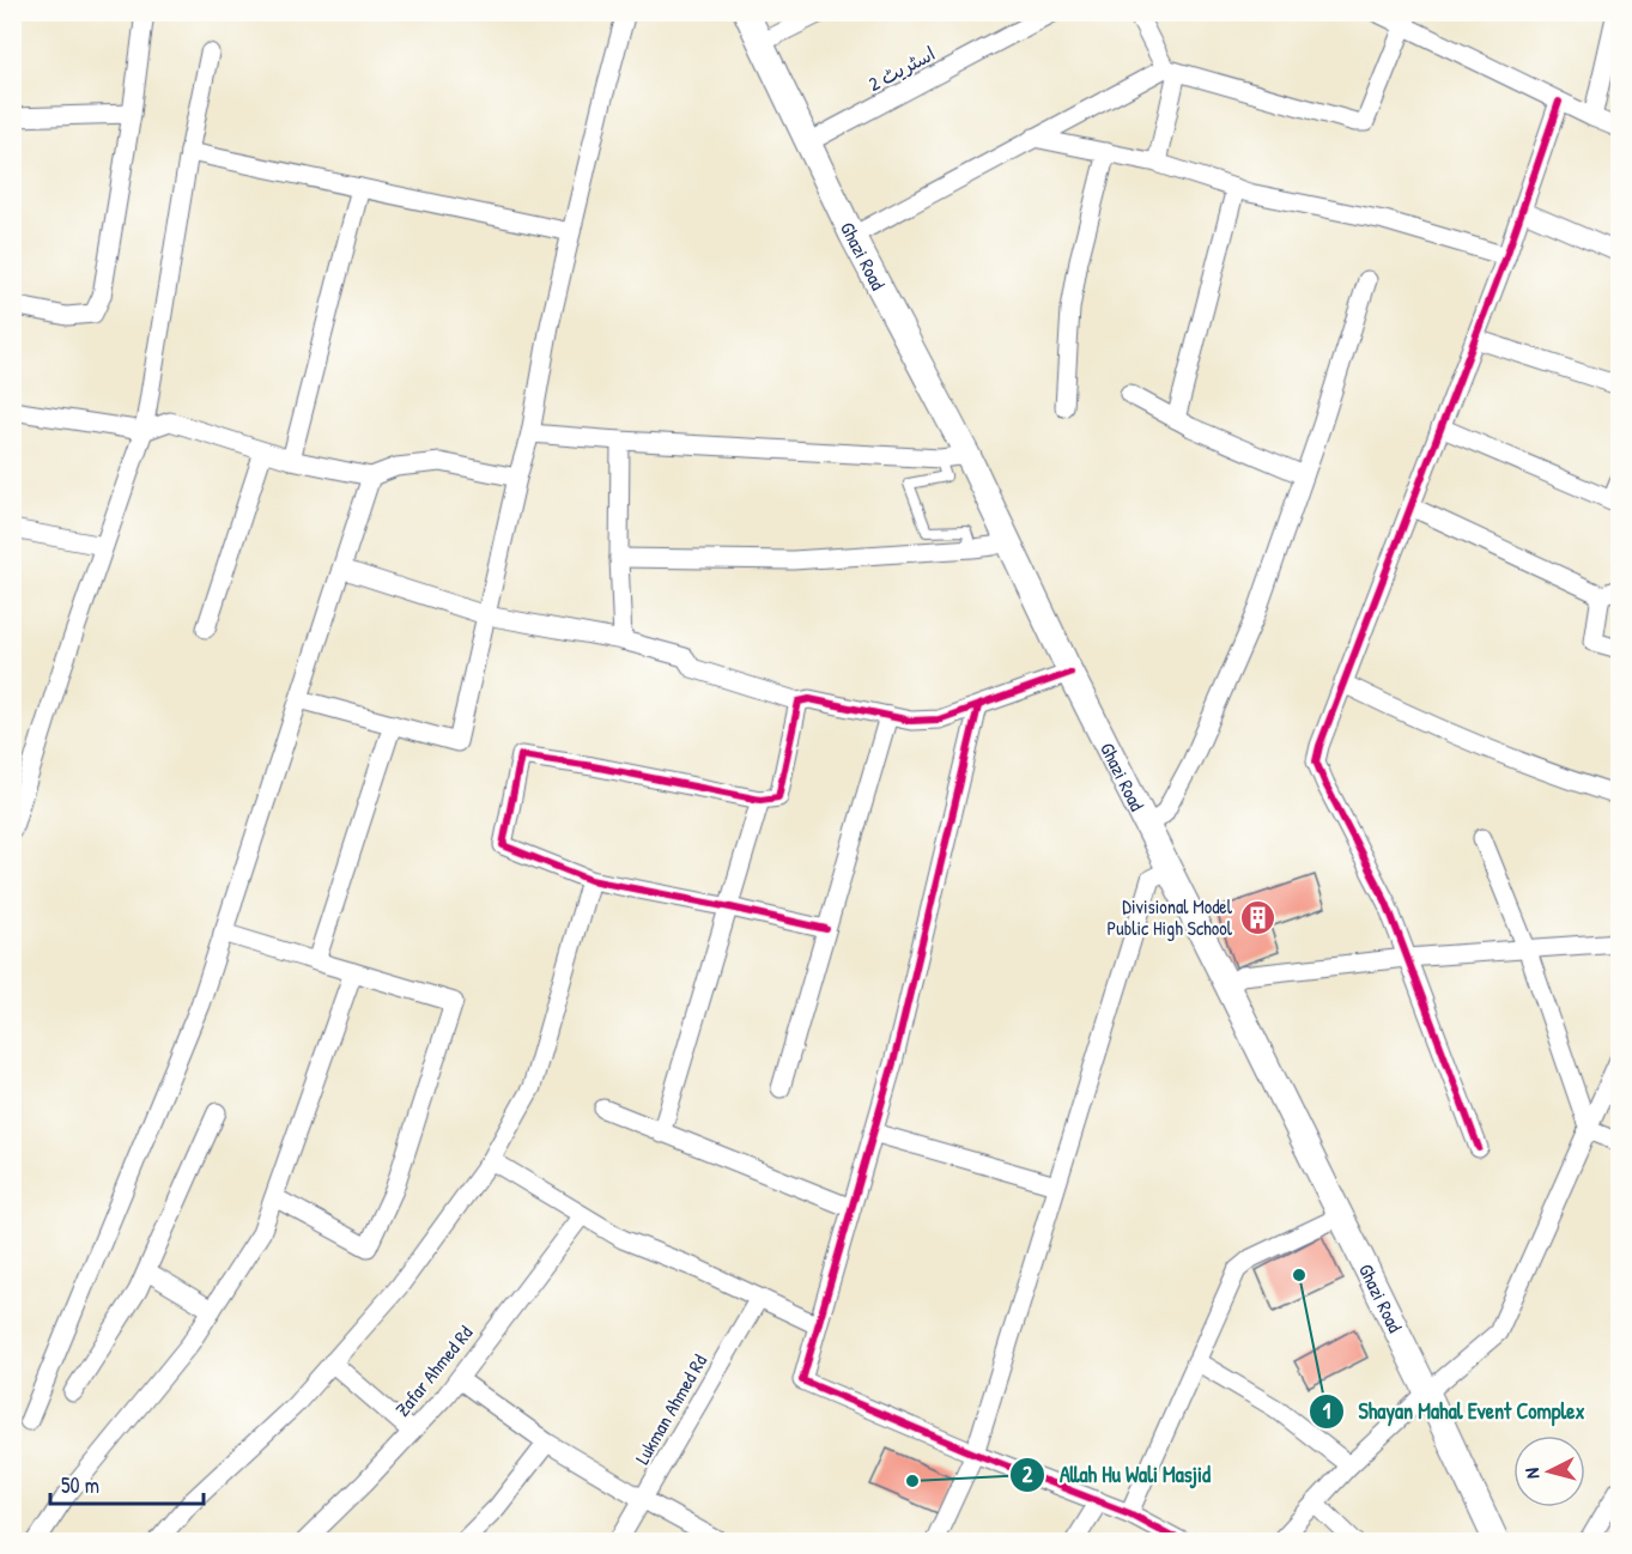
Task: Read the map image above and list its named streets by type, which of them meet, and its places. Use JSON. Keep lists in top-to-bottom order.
{
  "streets": {
    "main road": ["Ghazi Road"],
    "street": ["اسٹریٹ 2", "Zafar Ahmed Rd", "Lukman Ahmed Rd"]
  },
  "crossings": [
    ["اسٹریٹ 2", "Ghazi Road"]
  ],
  "places": {
    "building": ["Divisional Model Public High School"],
    "other": ["Shayan Mahal Event Complex", "Allah Hu Wali Masjid"]
  },
  "scale_bar": "50 m",
  "north": "left"
}
